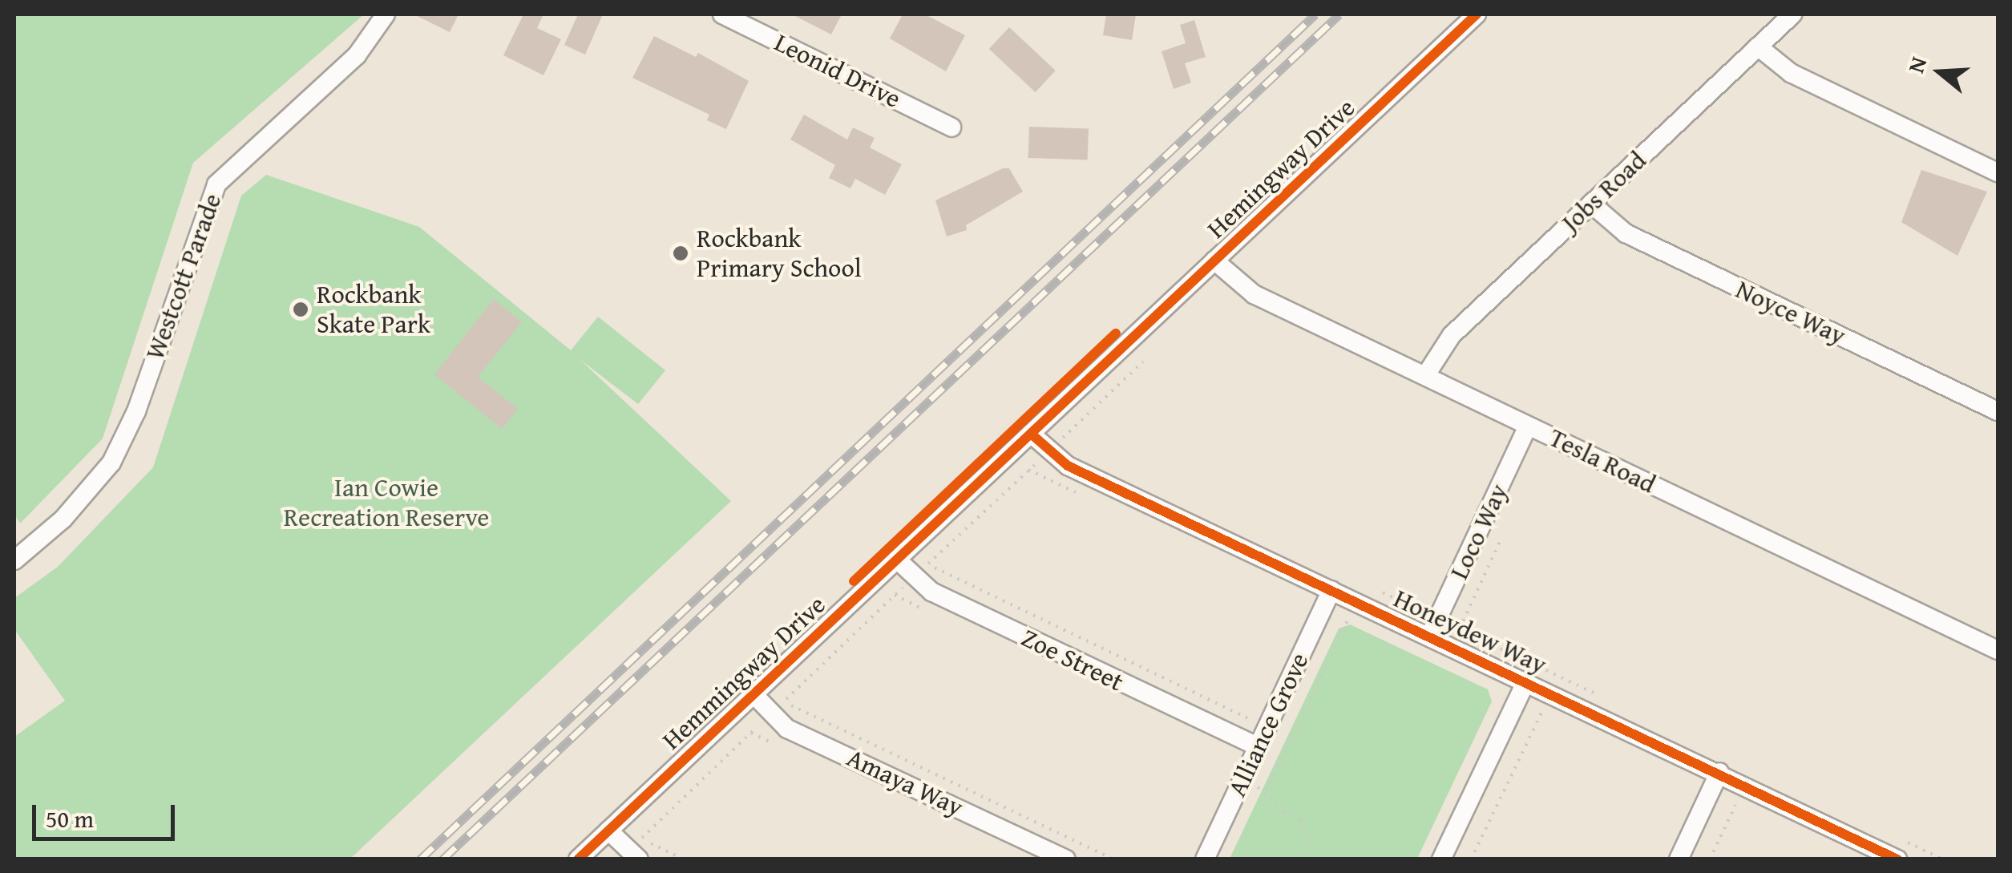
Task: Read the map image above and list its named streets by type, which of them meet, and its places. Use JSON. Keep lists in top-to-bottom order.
{
  "streets": {
    "street": [
      "Leonid Drive",
      "Hemingway Drive",
      "Jobs Road",
      "Westcott Parade",
      "Noyce Way",
      "Tesla Road",
      "Loco Way",
      "Honeydew Way",
      "Zoe Street",
      "Hemmingway Drive",
      "Alliance Grove",
      "Amaya Way"
    ]
  },
  "crossings": [
    ["Hemingway Drive", "Tesla Road"],
    ["Hemingway Drive", "Hemmingway Drive"],
    ["Jobs Road", "Noyce Way"],
    ["Jobs Road", "Tesla Road"],
    ["Tesla Road", "Loco Way"],
    ["Loco Way", "Honeydew Way"],
    ["Honeydew Way", "Hemmingway Drive"],
    ["Honeydew Way", "Alliance Grove"],
    ["Zoe Street", "Hemmingway Drive"],
    ["Zoe Street", "Alliance Grove"],
    ["Hemmingway Drive", "Amaya Way"]
  ],
  "parks": ["Ian Cowie Recreation Reserve"],
  "places": ["Rockbank Primary School", "Rockbank Skate Park"],
  "scale_bar": "50 m",
  "north": "left"
}
